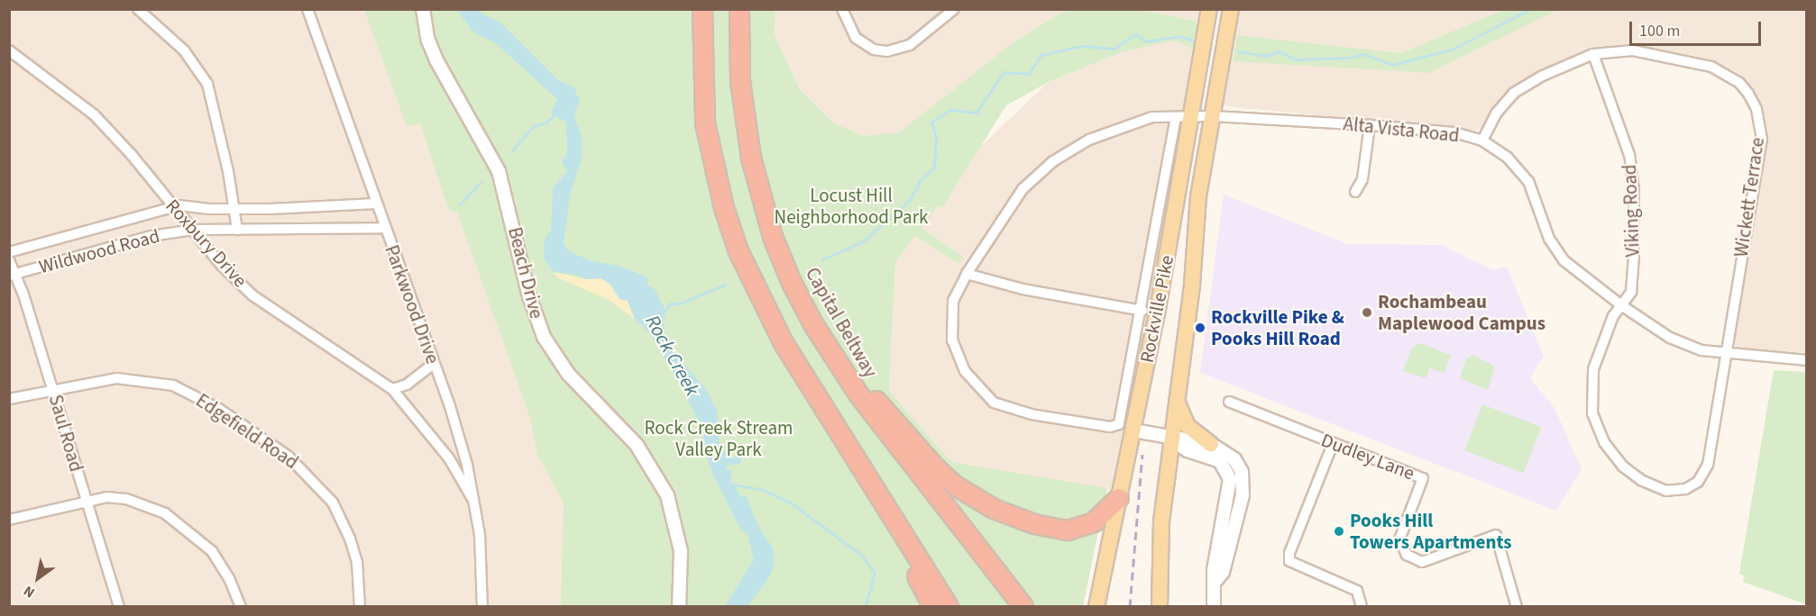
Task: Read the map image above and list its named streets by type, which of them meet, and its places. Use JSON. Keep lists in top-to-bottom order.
{
  "streets": {
    "highway": ["Capital Beltway"],
    "main road": ["Rockville Pike"],
    "street": [
      "Alta Vista Road",
      "Wickett Terrace",
      "Viking Road",
      "Roxbury Drive",
      "Wildwood Road",
      "Beach Drive",
      "Parkwood Drive",
      "Edgefield Road",
      "Saul Road",
      "Dudley Lane"
    ]
  },
  "crossings": [
    ["Alta Vista Road", "Wickett Terrace"],
    ["Alta Vista Road", "Viking Road"],
    ["Alta Vista Road", "Rockville Pike"],
    ["Wickett Terrace", "Viking Road"],
    ["Roxbury Drive", "Wildwood Road"],
    ["Roxbury Drive", "Parkwood Drive"],
    ["Wildwood Road", "Parkwood Drive"],
    ["Wildwood Road", "Saul Road"],
    ["Edgefield Road", "Saul Road"]
  ],
  "water": ["Rock Creek"],
  "parks": ["Locust Hill Neighborhood Park", "Rock Creek Stream Valley Park"],
  "places": ["Rochambeau Maplewood Campus", "Rockville Pike & Pooks Hill Road", "Pooks Hill Towers Apartments"],
  "scale_bar": "100 m",
  "north": "bottom left"
}
